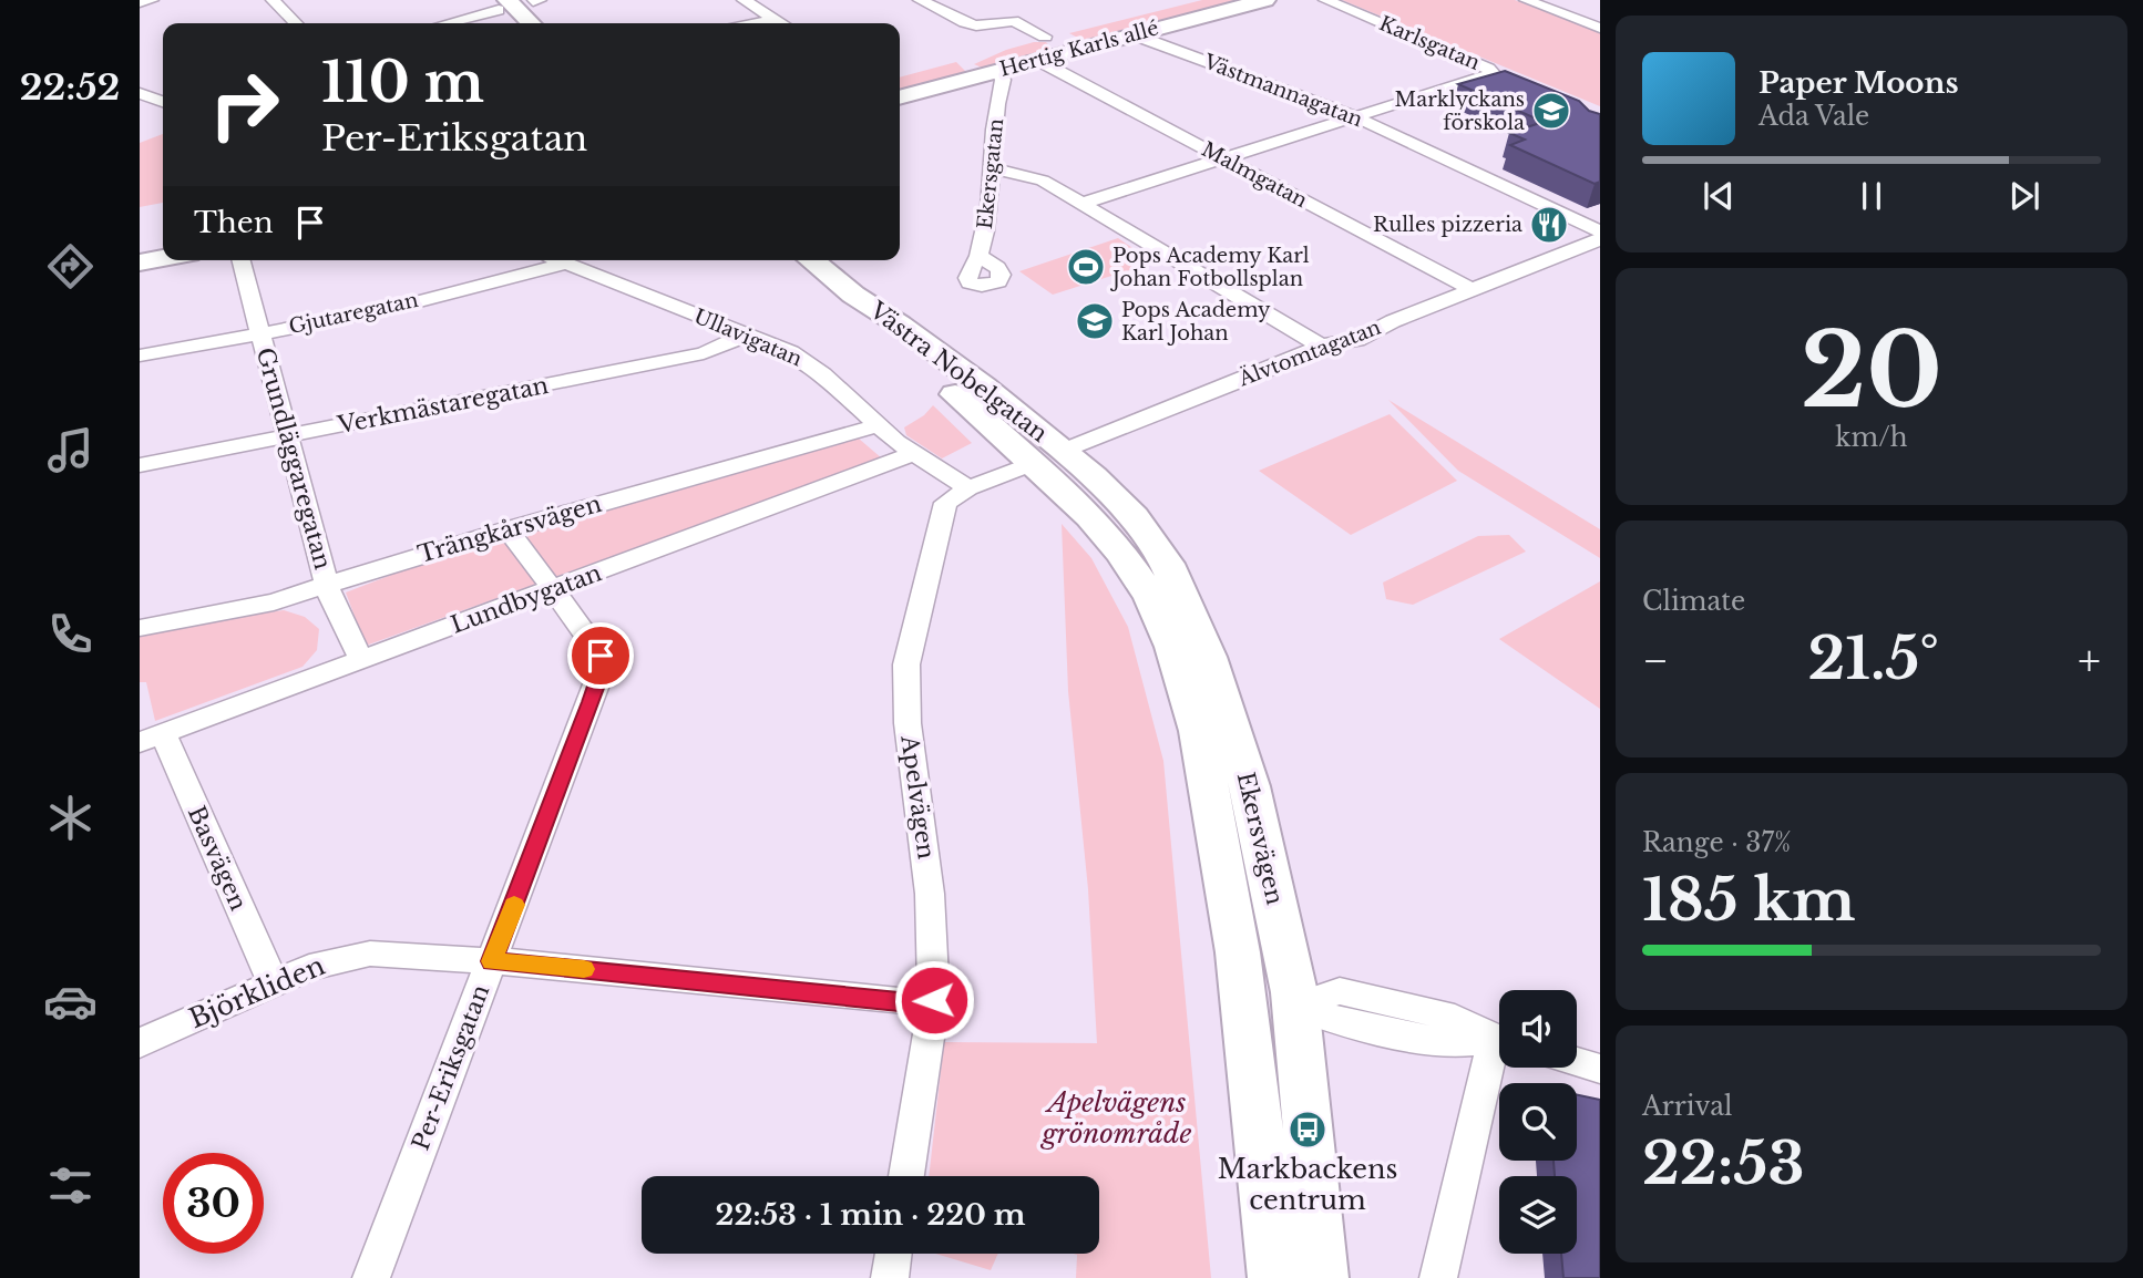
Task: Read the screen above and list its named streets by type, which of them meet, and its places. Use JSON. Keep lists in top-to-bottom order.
{
  "streets": {
    "main road": ["Hertig Karls allé", "Västra Nobelgatan", "Ekersvägen"],
    "street": [
      "Karlsgatan",
      "Västmannagatan",
      "Ekersgatan",
      "Malmgatan",
      "Gjutaregatan",
      "Ullavigatan",
      "Älvtomtagatan",
      "Verkmästaregatan",
      "Grundläggaregatan",
      "Trängkårsvägen",
      "Lundbygatan",
      "Apelvägen",
      "Basvägen",
      "Björkliden",
      "Per-Eriksgatan"
    ]
  },
  "crossings": [
    ["Karlsgatan", "Västmannagatan"],
    ["Hertig Karls allé", "Västmannagatan"],
    ["Hertig Karls allé", "Ekersgatan"],
    ["Hertig Karls allé", "Malmgatan"],
    ["Malmgatan", "Älvtomtagatan"],
    ["Gjutaregatan", "Ullavigatan"],
    ["Gjutaregatan", "Grundläggaregatan"],
    ["Ullavigatan", "Verkmästaregatan"],
    ["Ullavigatan", "Trängkårsvägen"],
    ["Ullavigatan", "Lundbygatan"],
    ["Ullavigatan", "Apelvägen"],
    ["Älvtomtagatan", "Västra Nobelgatan"],
    ["Älvtomtagatan", "Apelvägen"],
    ["Älvtomtagatan", "Ekersvägen"],
    ["Västra Nobelgatan", "Apelvägen"],
    ["Västra Nobelgatan", "Ekersvägen"],
    ["Verkmästaregatan", "Grundläggaregatan"],
    ["Grundläggaregatan", "Trängkårsvägen"],
    ["Grundläggaregatan", "Lundbygatan"],
    ["Trängkårsvägen", "Per-Eriksgatan"],
    ["Lundbygatan", "Basvägen"],
    ["Lundbygatan", "Per-Eriksgatan"],
    ["Apelvägen", "Ekersvägen"],
    ["Apelvägen", "Björkliden"],
    ["Basvägen", "Björkliden"],
    ["Björkliden", "Per-Eriksgatan"]
  ],
  "parks": ["Apelvägens grönområde"],
  "places": {
    "school or university": ["Marklyckans förskola", "Pops Academy Karl Johan"],
    "restaurant": ["Rulles pizzeria"],
    "sports": ["Pops Academy Karl Johan Fotbollsplan"],
    "bus stop": ["Markbackens centrum"]
  },
  "page": {
    "tabs": "22:52",
    "turn": ["110 m", "Per-Eriksgatan"],
    "song": ["Paper Moons", "Ada Vale"],
    "then": "Then",
    "tile": [
      ["20", "km/h"],
      "Climate",
      ["Range · 37%", "185 km"],
      ["Arrival", "22:53"]
    ],
    "heat": ["−", "21.5°", "+"],
    "limit": "30",
    "trip": "22:53 · 1 min · 220 m"
  }
}
